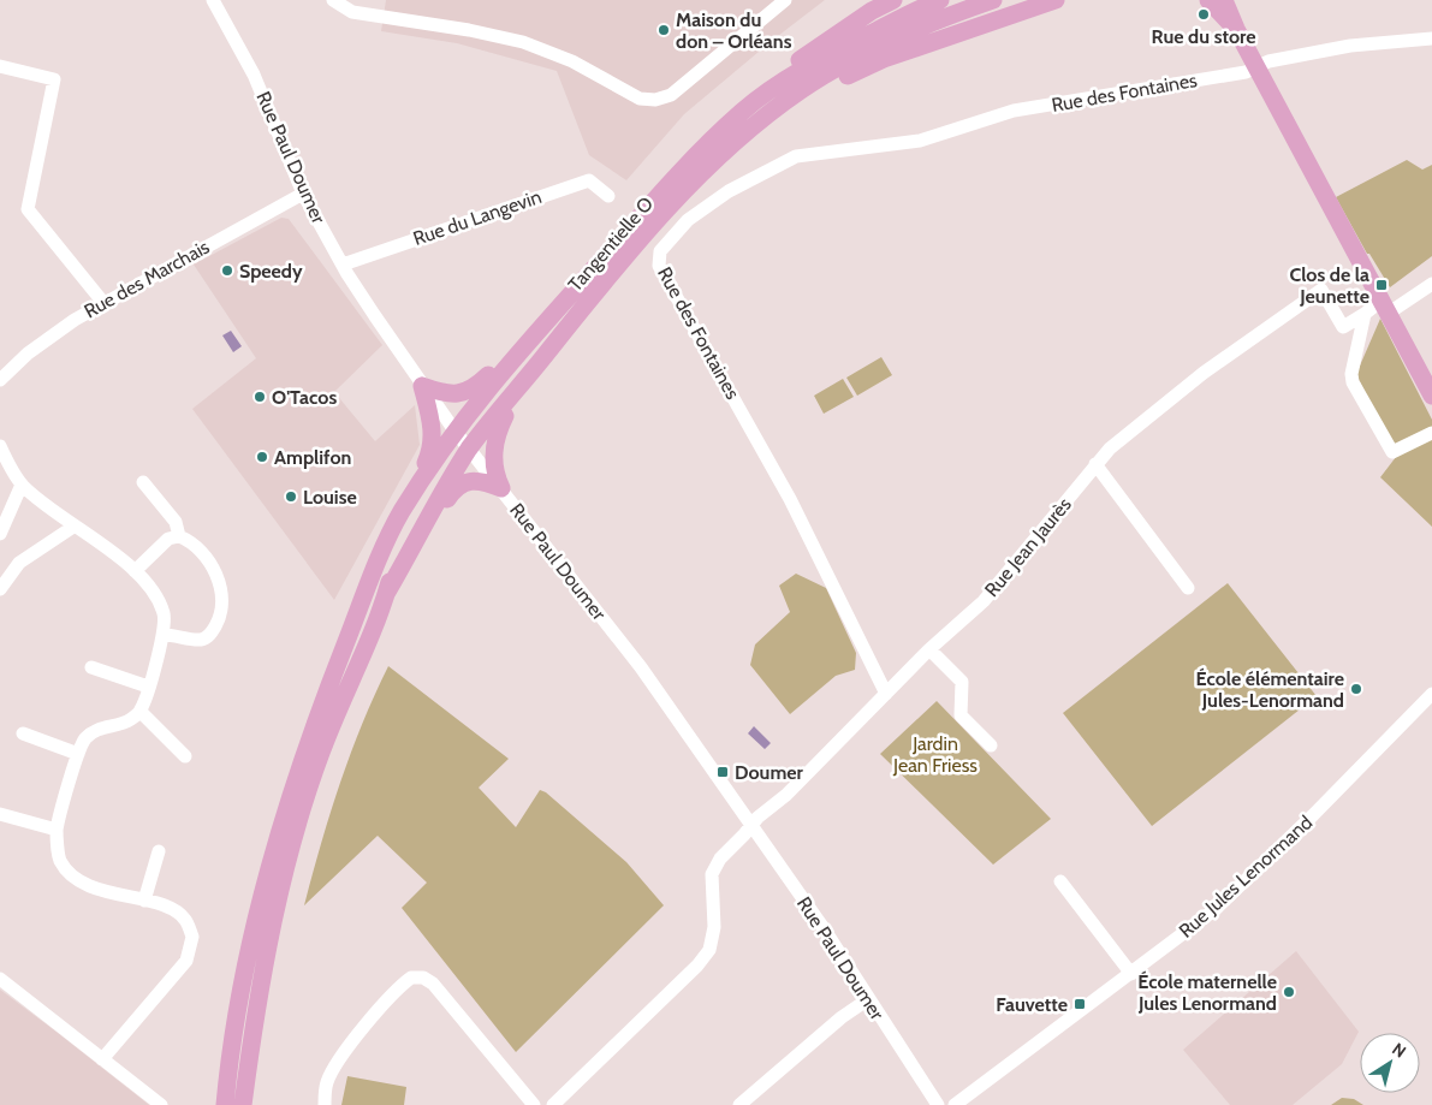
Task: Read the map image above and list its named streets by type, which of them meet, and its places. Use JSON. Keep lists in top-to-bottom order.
{
  "streets": {
    "main road": ["Tangentielle O"],
    "street": [
      "Rue des Fontaines",
      "Rue Paul Doumer",
      "Rue du Langevin",
      "Rue des Marchais",
      "Rue Jean Jaurès",
      "Rue Jules Lenormand"
    ]
  },
  "crossings": [
    ["Rue des Fontaines", "Rue Jean Jaurès"],
    ["Rue Paul Doumer", "Rue du Langevin"],
    ["Rue Paul Doumer", "Tangentielle O"],
    ["Rue Paul Doumer", "Rue des Marchais"],
    ["Rue Paul Doumer", "Rue Jean Jaurès"]
  ],
  "parks": ["Jardin Jean Friess"],
  "places": {
    "other": [
      "Rue du store",
      "Maison du don – Orléans",
      "Speedy",
      "O'Tacos",
      "Amplifon",
      "Louise",
      "École élémentaire Jules-Lenormand",
      "École maternelle Jules Lenormand"
    ],
    "transit": ["Clos de la Jeunette", "Doumer", "Fauvette"]
  },
  "north": "top right"
}
